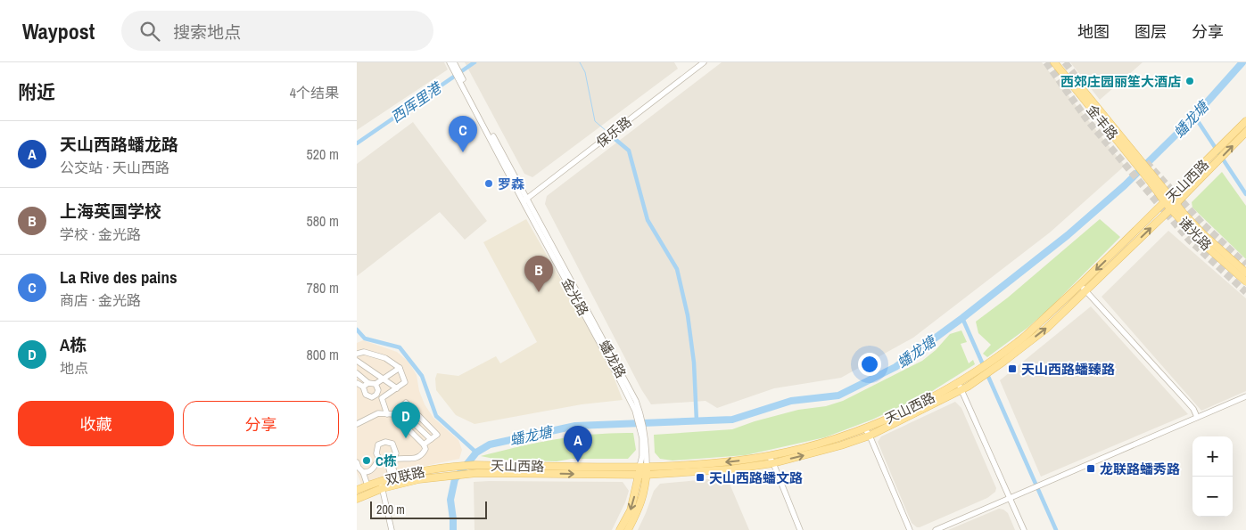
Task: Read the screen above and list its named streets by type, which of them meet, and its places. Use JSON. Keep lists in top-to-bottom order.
{
  "streets": {
    "main road": [
      "金丰路",
      "天山西路",
      "诸光路",
      "蟠龙路",
      "双联路"
    ],
    "street": ["保乐路"]
  },
  "crossings": [
    ["金丰路", "诸光路"],
    ["保乐路", "蟠龙路"],
    ["天山西路", "诸光路"],
    ["天山西路", "蟠龙路"],
    ["天山西路", "双联路"]
  ],
  "water": ["西厍里港", "蟠龙塘"],
  "places": {
    "other": ["西郊庄园丽笙大酒店", "罗森", "C栋"],
    "transit": ["天山西路蟠臻路", "龙联路蟠秀路", "天山西路蟠文路"]
  },
  "scale_bar": "200 m",
  "page": {
    "header": "Waypost",
    "search": "搜索地点",
    "nav": ["地图", "图层", "分享"],
    "heading": ["附近", "4个结果"],
    "pins": [
      "C",
      "B",
      "D",
      "A"
    ],
    "list": [
      {
        "mark": "A",
        "name": "天山西路蟠龙路",
        "note": "公交站 · 天山西路",
        "value": "520 m"
      },
      {
        "mark": "B",
        "name": "上海英国学校",
        "note": "学校 · 金光路",
        "value": "580 m"
      },
      {
        "mark": "C",
        "name": "La Rive des pains",
        "note": "商店 · 金光路",
        "value": "780 m"
      },
      {
        "mark": "D",
        "name": "A栋",
        "note": "地点",
        "value": "800 m"
      }
    ],
    "buttons": ["收藏", "分享"],
    "map_buttons": ["+", "−"],
    "scale": "200 m"
  }
}
